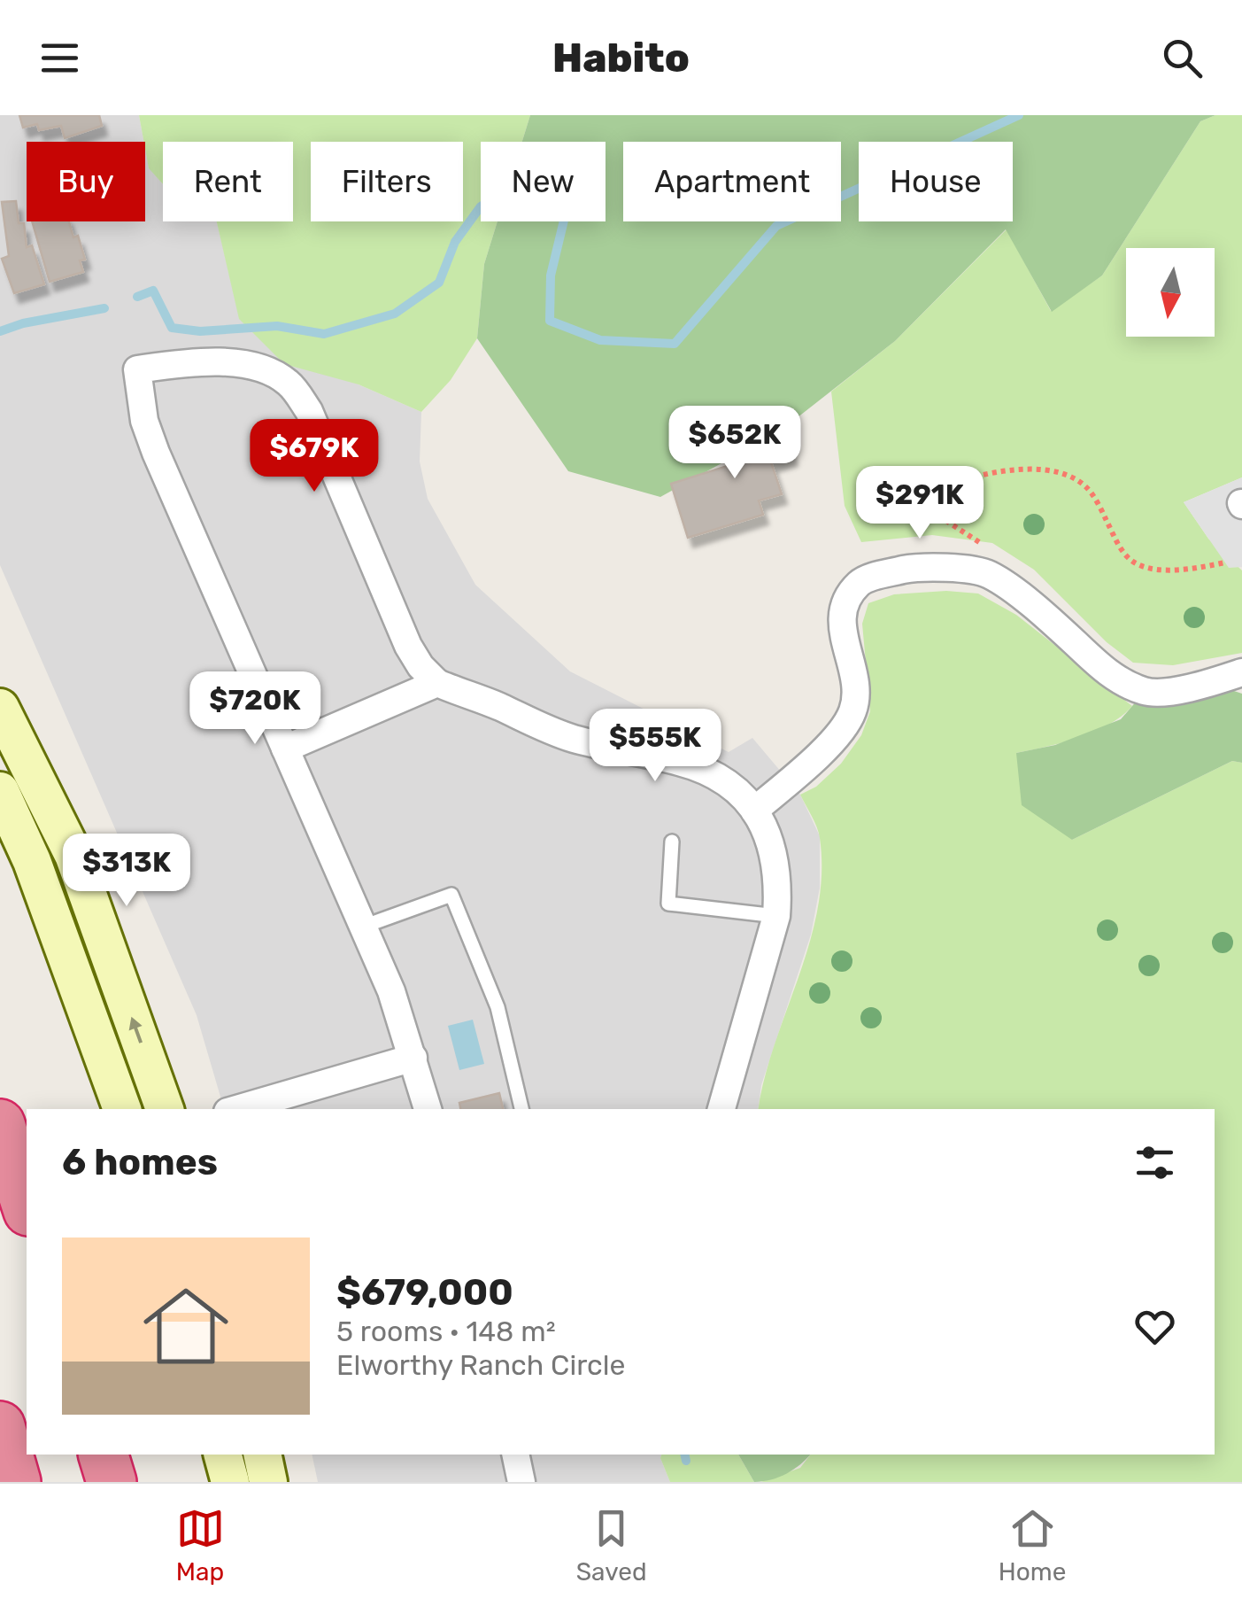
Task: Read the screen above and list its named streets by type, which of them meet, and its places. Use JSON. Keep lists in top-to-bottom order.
{
  "north": "bottom",
  "page": {
    "header": "Habito",
    "chip": [
      "Buy",
      "Rent",
      "Filters",
      "New",
      "Apartment",
      "House"
    ],
    "price": [
      "$652K",
      "$679K",
      "$291K",
      "$720K",
      "$555K",
      "$313K"
    ],
    "heading": "6 homes",
    "list": [
      {
        "name": "$679,000",
        "note": "5 rooms · 148 m² · Elworthy Ranch Circle"
      }
    ],
    "tabs": ["Map", "Saved", "Home"]
  }
}
